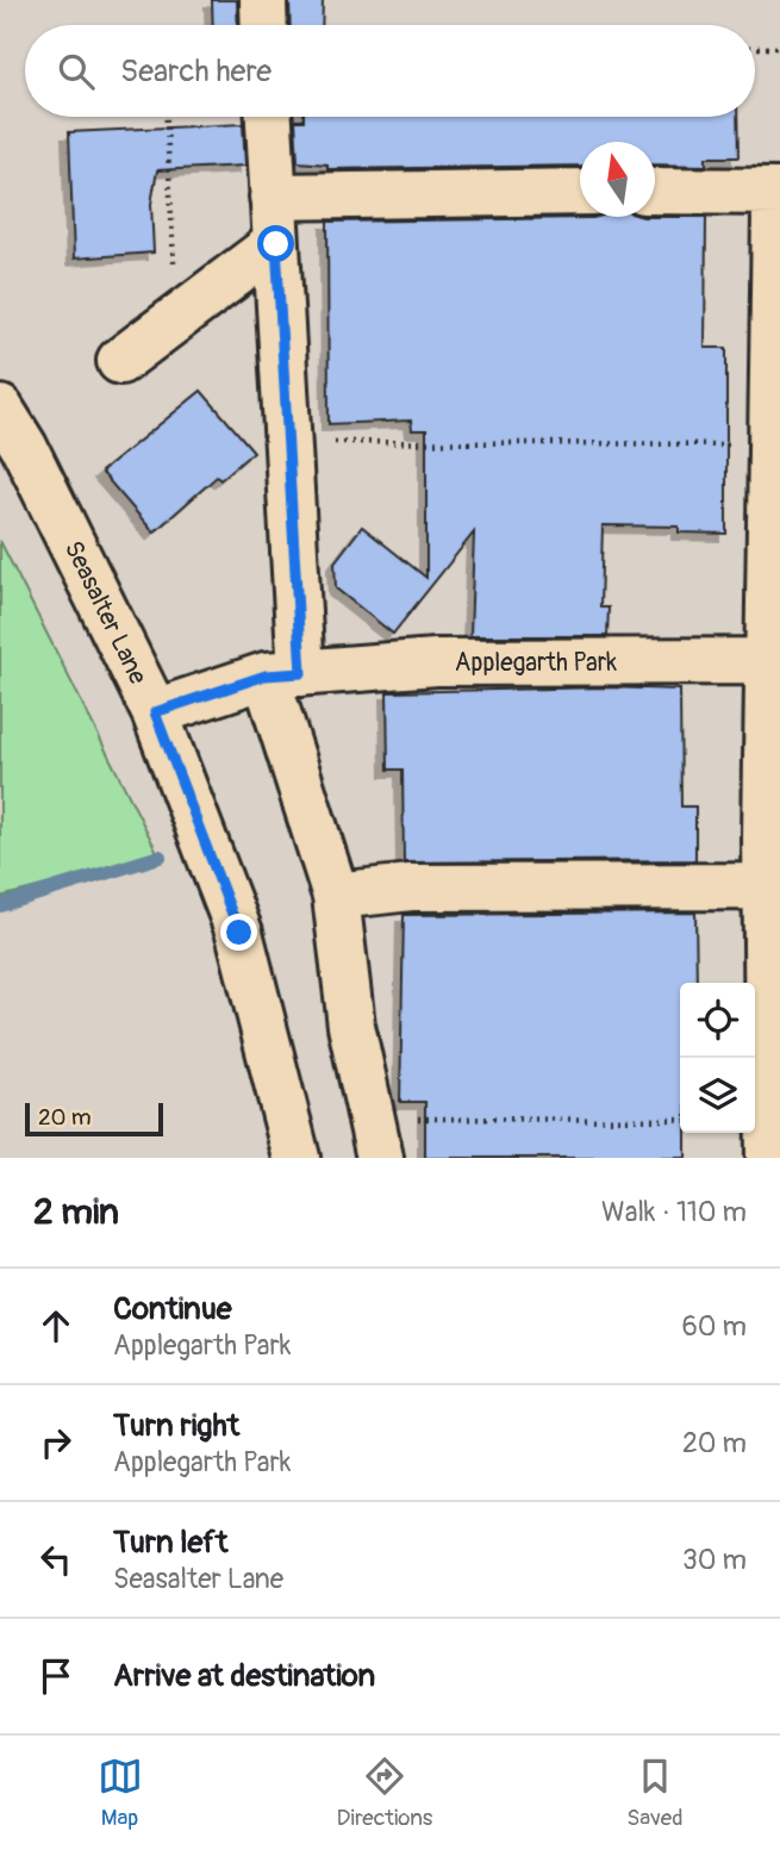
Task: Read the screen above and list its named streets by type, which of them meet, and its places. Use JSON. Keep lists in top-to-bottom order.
{
  "streets": {
    "street": ["Seasalter Lane", "Applegarth Park"]
  },
  "crossings": [
    ["Seasalter Lane", "Applegarth Park"]
  ],
  "scale_bar": "20 m",
  "north": "top",
  "page": {
    "search": "Search here",
    "scale": "20 m",
    "heading": ["2 min", "Walk · 110 m"],
    "list": [
      ["Continue", "Applegarth Park", "60 m"],
      ["Turn right", "Applegarth Park", "20 m"],
      ["Turn left", "Seasalter Lane", "30 m"],
      "Arrive at destination"
    ],
    "nav": ["Map", "Directions", "Saved"]
  }
}
